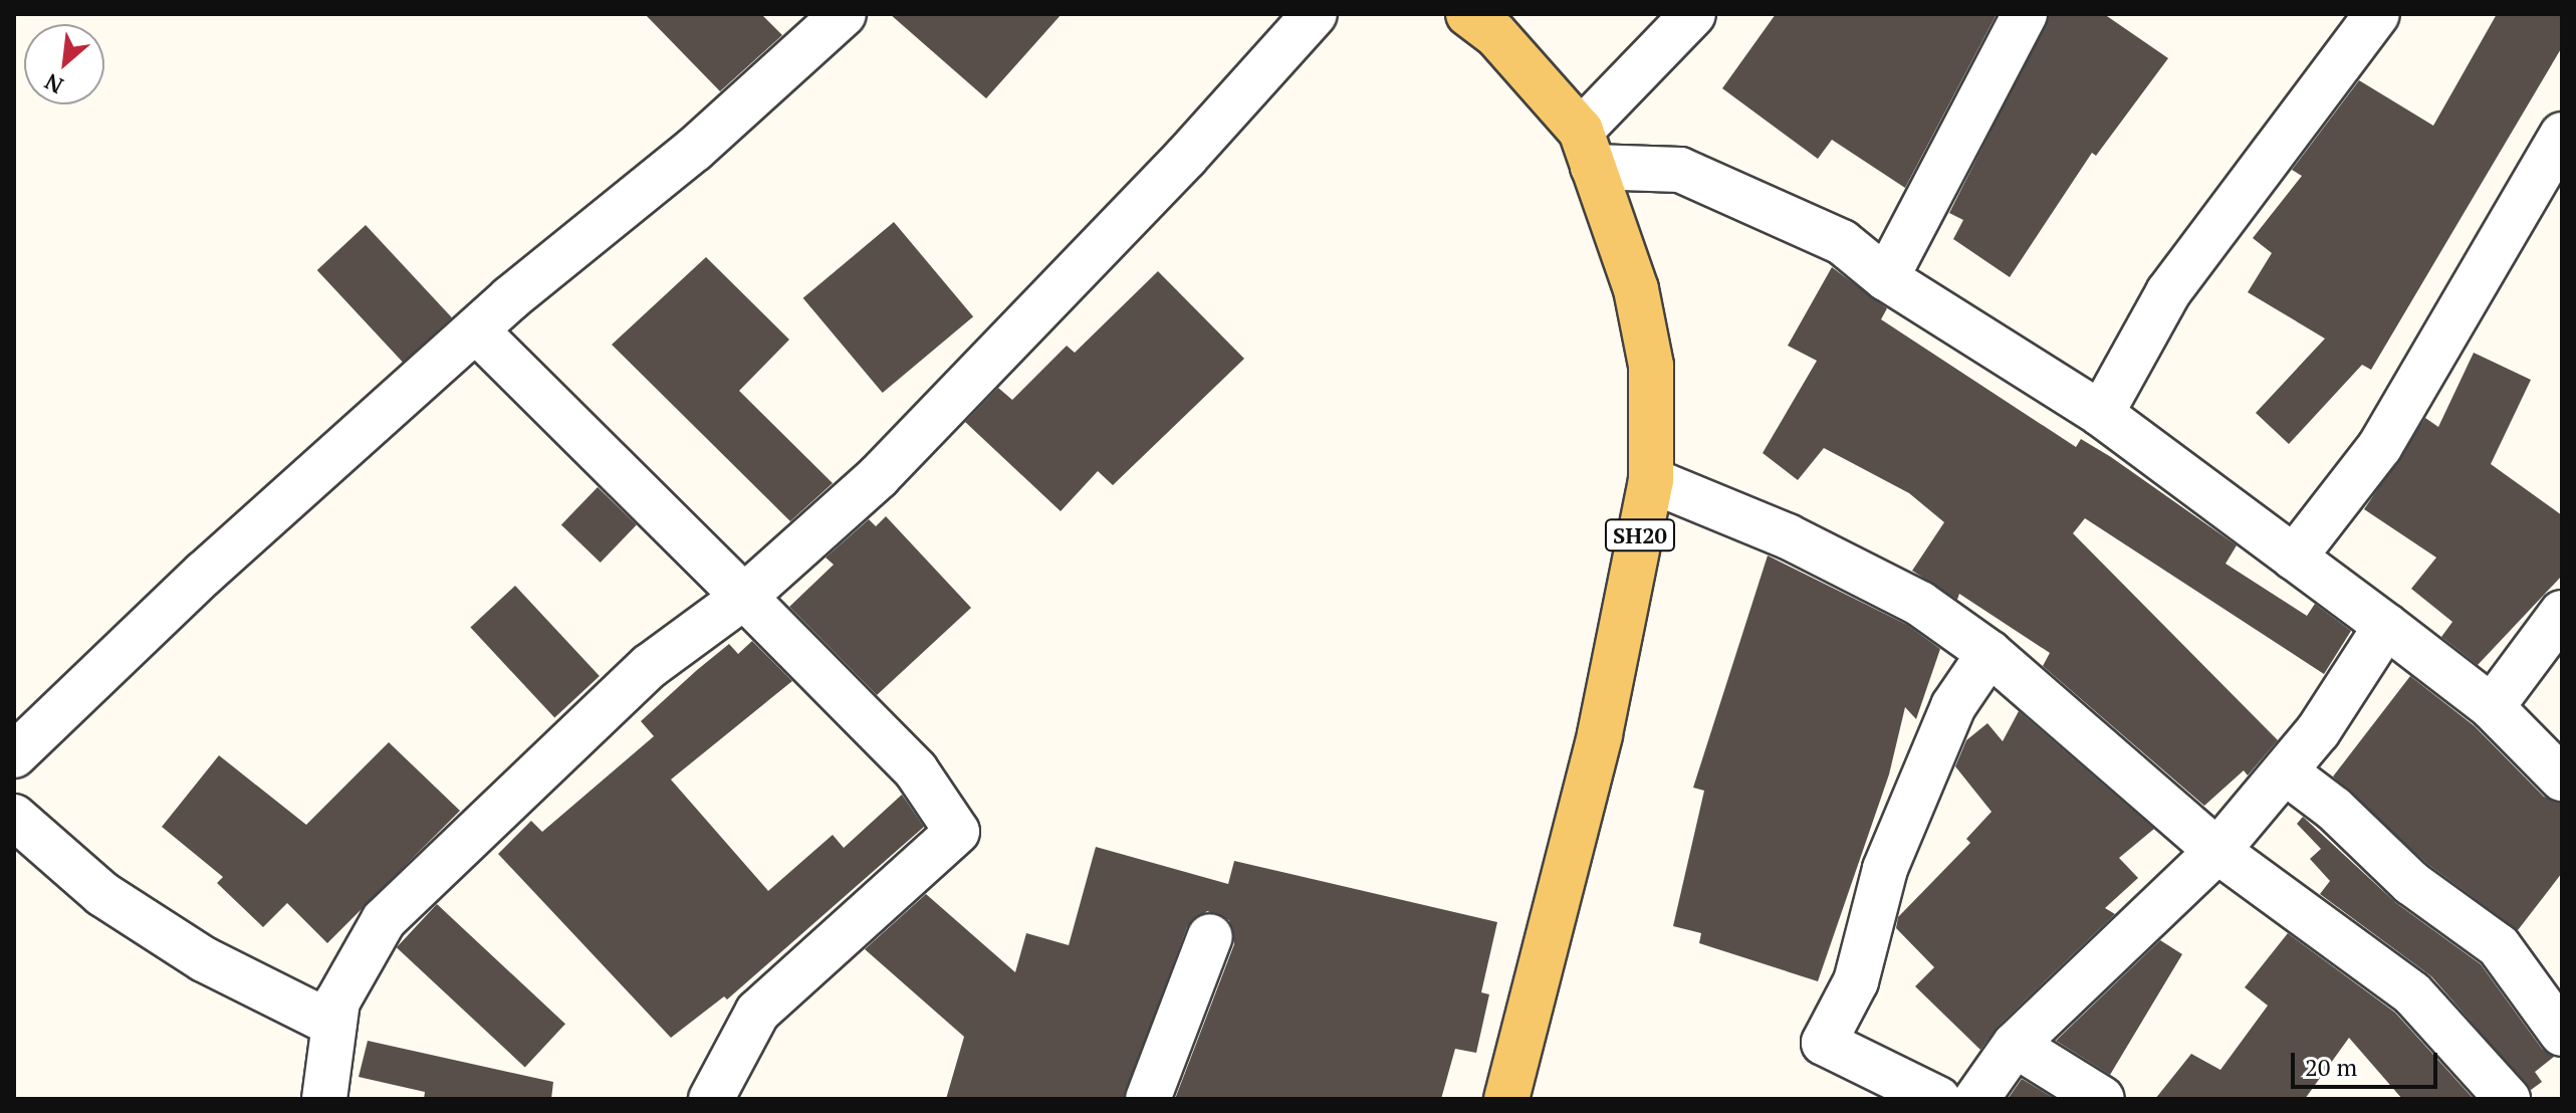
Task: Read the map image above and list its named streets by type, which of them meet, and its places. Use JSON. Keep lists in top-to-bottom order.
{
  "streets": {
    "main road": ["SH20"]
  },
  "scale_bar": "20 m",
  "north": "bottom left"
}
